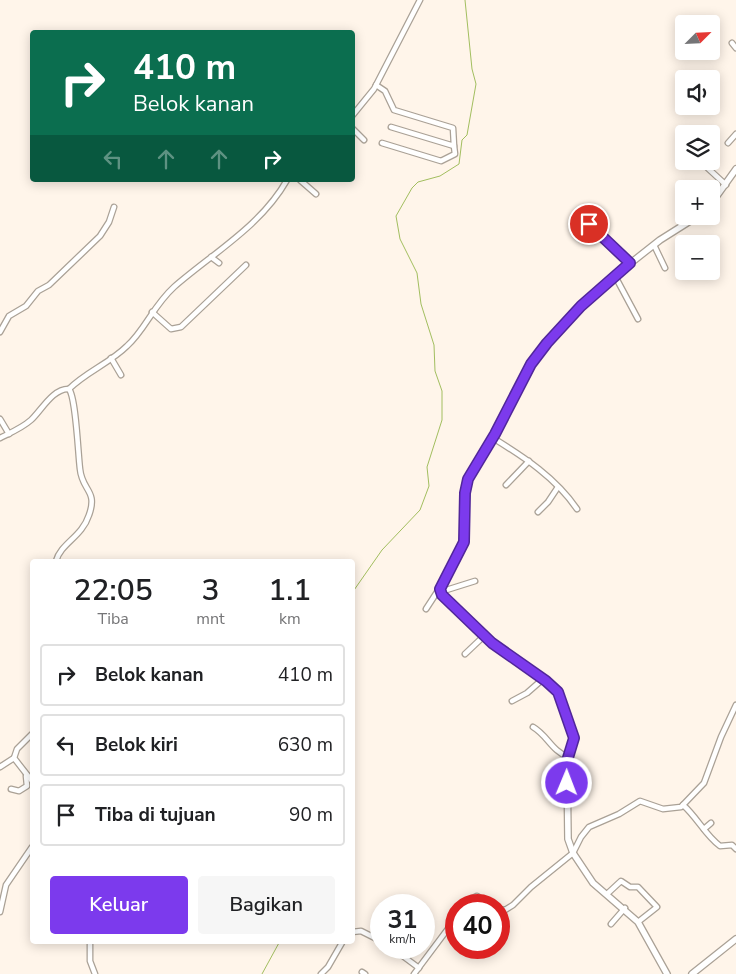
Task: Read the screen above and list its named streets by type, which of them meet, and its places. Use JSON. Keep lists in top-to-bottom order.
{
  "north": "top right",
  "page": {
    "map_buttons": ["+", "−"],
    "turn": ["410 m", "Belok kanan"],
    "eta": [
      "22:05",
      "Tiba",
      "3",
      "mnt",
      "1.1",
      "km"
    ],
    "list": [
      {
        "name": "Belok kanan",
        "value": "410 m"
      },
      {
        "name": "Belok kiri",
        "value": "630 m"
      },
      {
        "name": "Tiba di tujuan",
        "value": "90 m"
      }
    ],
    "buttons": ["Keluar", "Bagikan"],
    "speed": "31 km/h",
    "limit": "40"
  }
}
